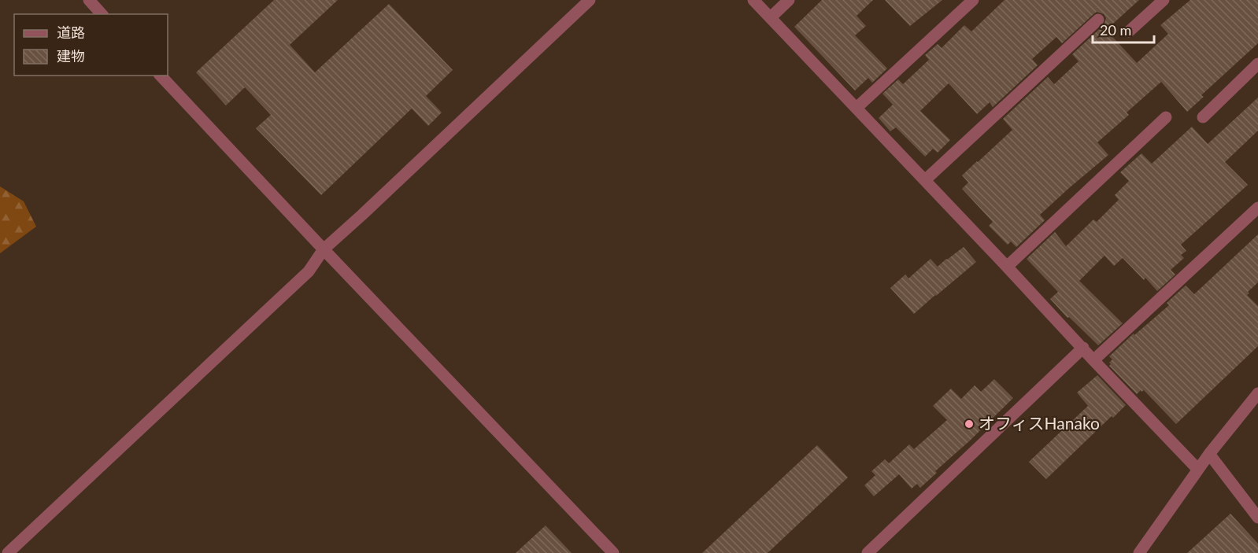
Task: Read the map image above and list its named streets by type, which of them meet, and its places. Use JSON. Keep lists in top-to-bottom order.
{
  "places": ["オフィスHanako"],
  "legend": ["道路", "建物"],
  "scale_bar": "20 m"
}
